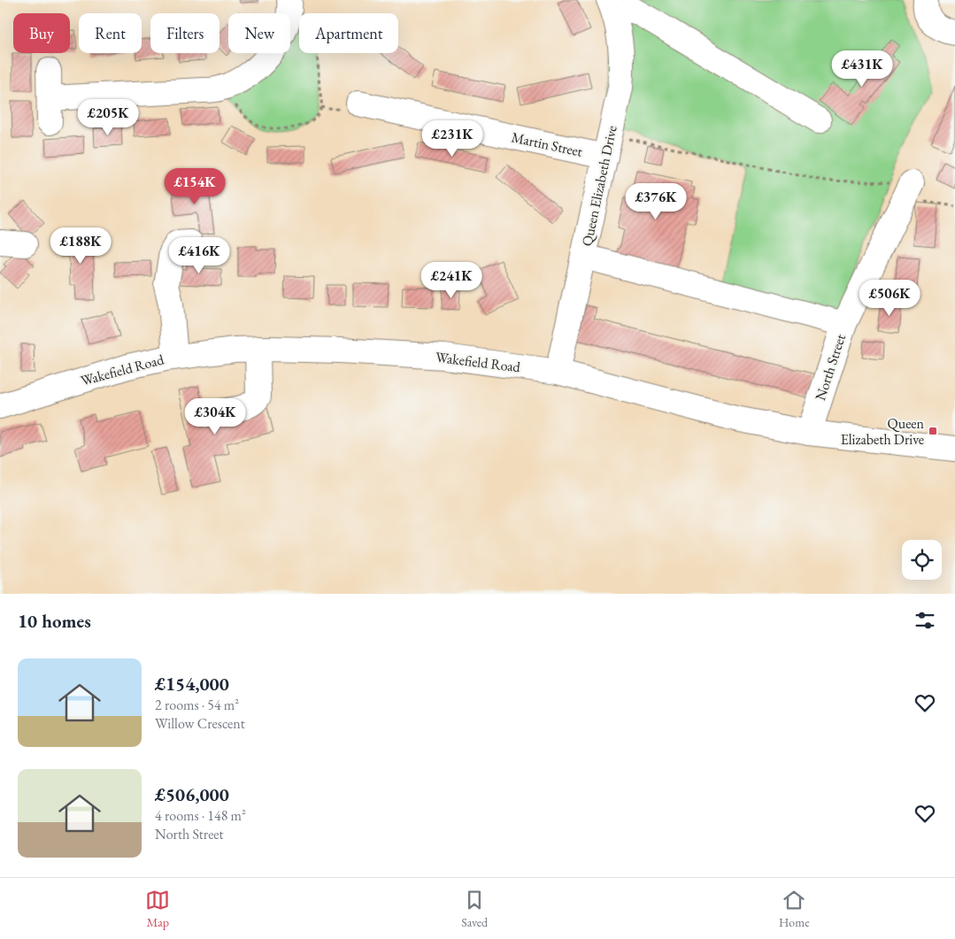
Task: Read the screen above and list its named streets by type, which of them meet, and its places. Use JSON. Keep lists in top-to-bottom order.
{
  "streets": {
    "street": [
      "Martin Street",
      "Queen Elizabeth Drive",
      "Wakefield Road",
      "North Street"
    ]
  },
  "crossings": [
    ["Martin Street", "Queen Elizabeth Drive"],
    ["Queen Elizabeth Drive", "Wakefield Road"],
    ["Wakefield Road", "North Street"]
  ],
  "places": {
    "transit": ["Queen Elizabeth Drive"]
  },
  "page": {
    "chip": [
      "Buy",
      "Rent",
      "Filters",
      "New",
      "Apartment"
    ],
    "price": [
      "£431K",
      "£205K",
      "£231K",
      "£154K",
      "£376K",
      "£188K",
      "£416K",
      "£241K",
      "£506K",
      "£304K"
    ],
    "heading": "10 homes",
    "list": [
      {
        "name": "£154,000",
        "note": "2 rooms · 54 m² · Willow Crescent"
      },
      {
        "name": "£506,000",
        "note": "4 rooms · 148 m² · North Street"
      }
    ],
    "tabs": ["Map", "Saved", "Home"]
  }
}
